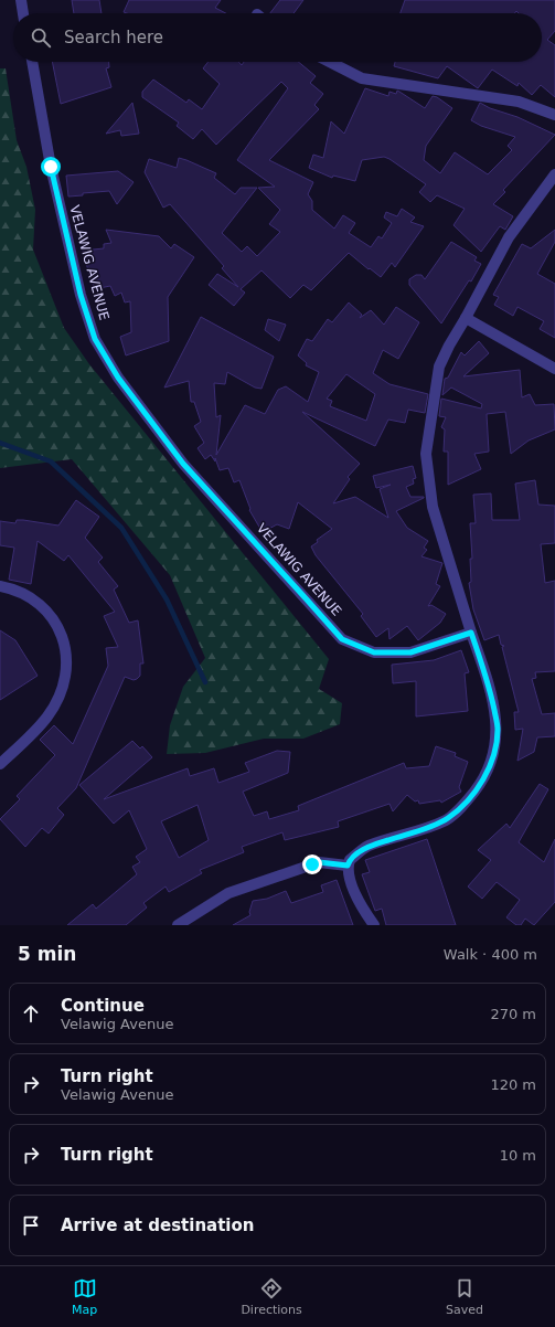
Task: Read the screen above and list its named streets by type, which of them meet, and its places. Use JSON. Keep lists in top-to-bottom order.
{
  "streets": {
    "street": ["VELAWIG AVENUE"]
  },
  "page": {
    "search": "Search here",
    "heading": ["5 min", "Walk · 400 m"],
    "list": [
      ["Continue", "Velawig Avenue", "270 m"],
      ["Turn right", "Velawig Avenue", "120 m"],
      ["Turn right", "10 m"],
      "Arrive at destination"
    ],
    "nav": ["Map", "Directions", "Saved"]
  }
}
